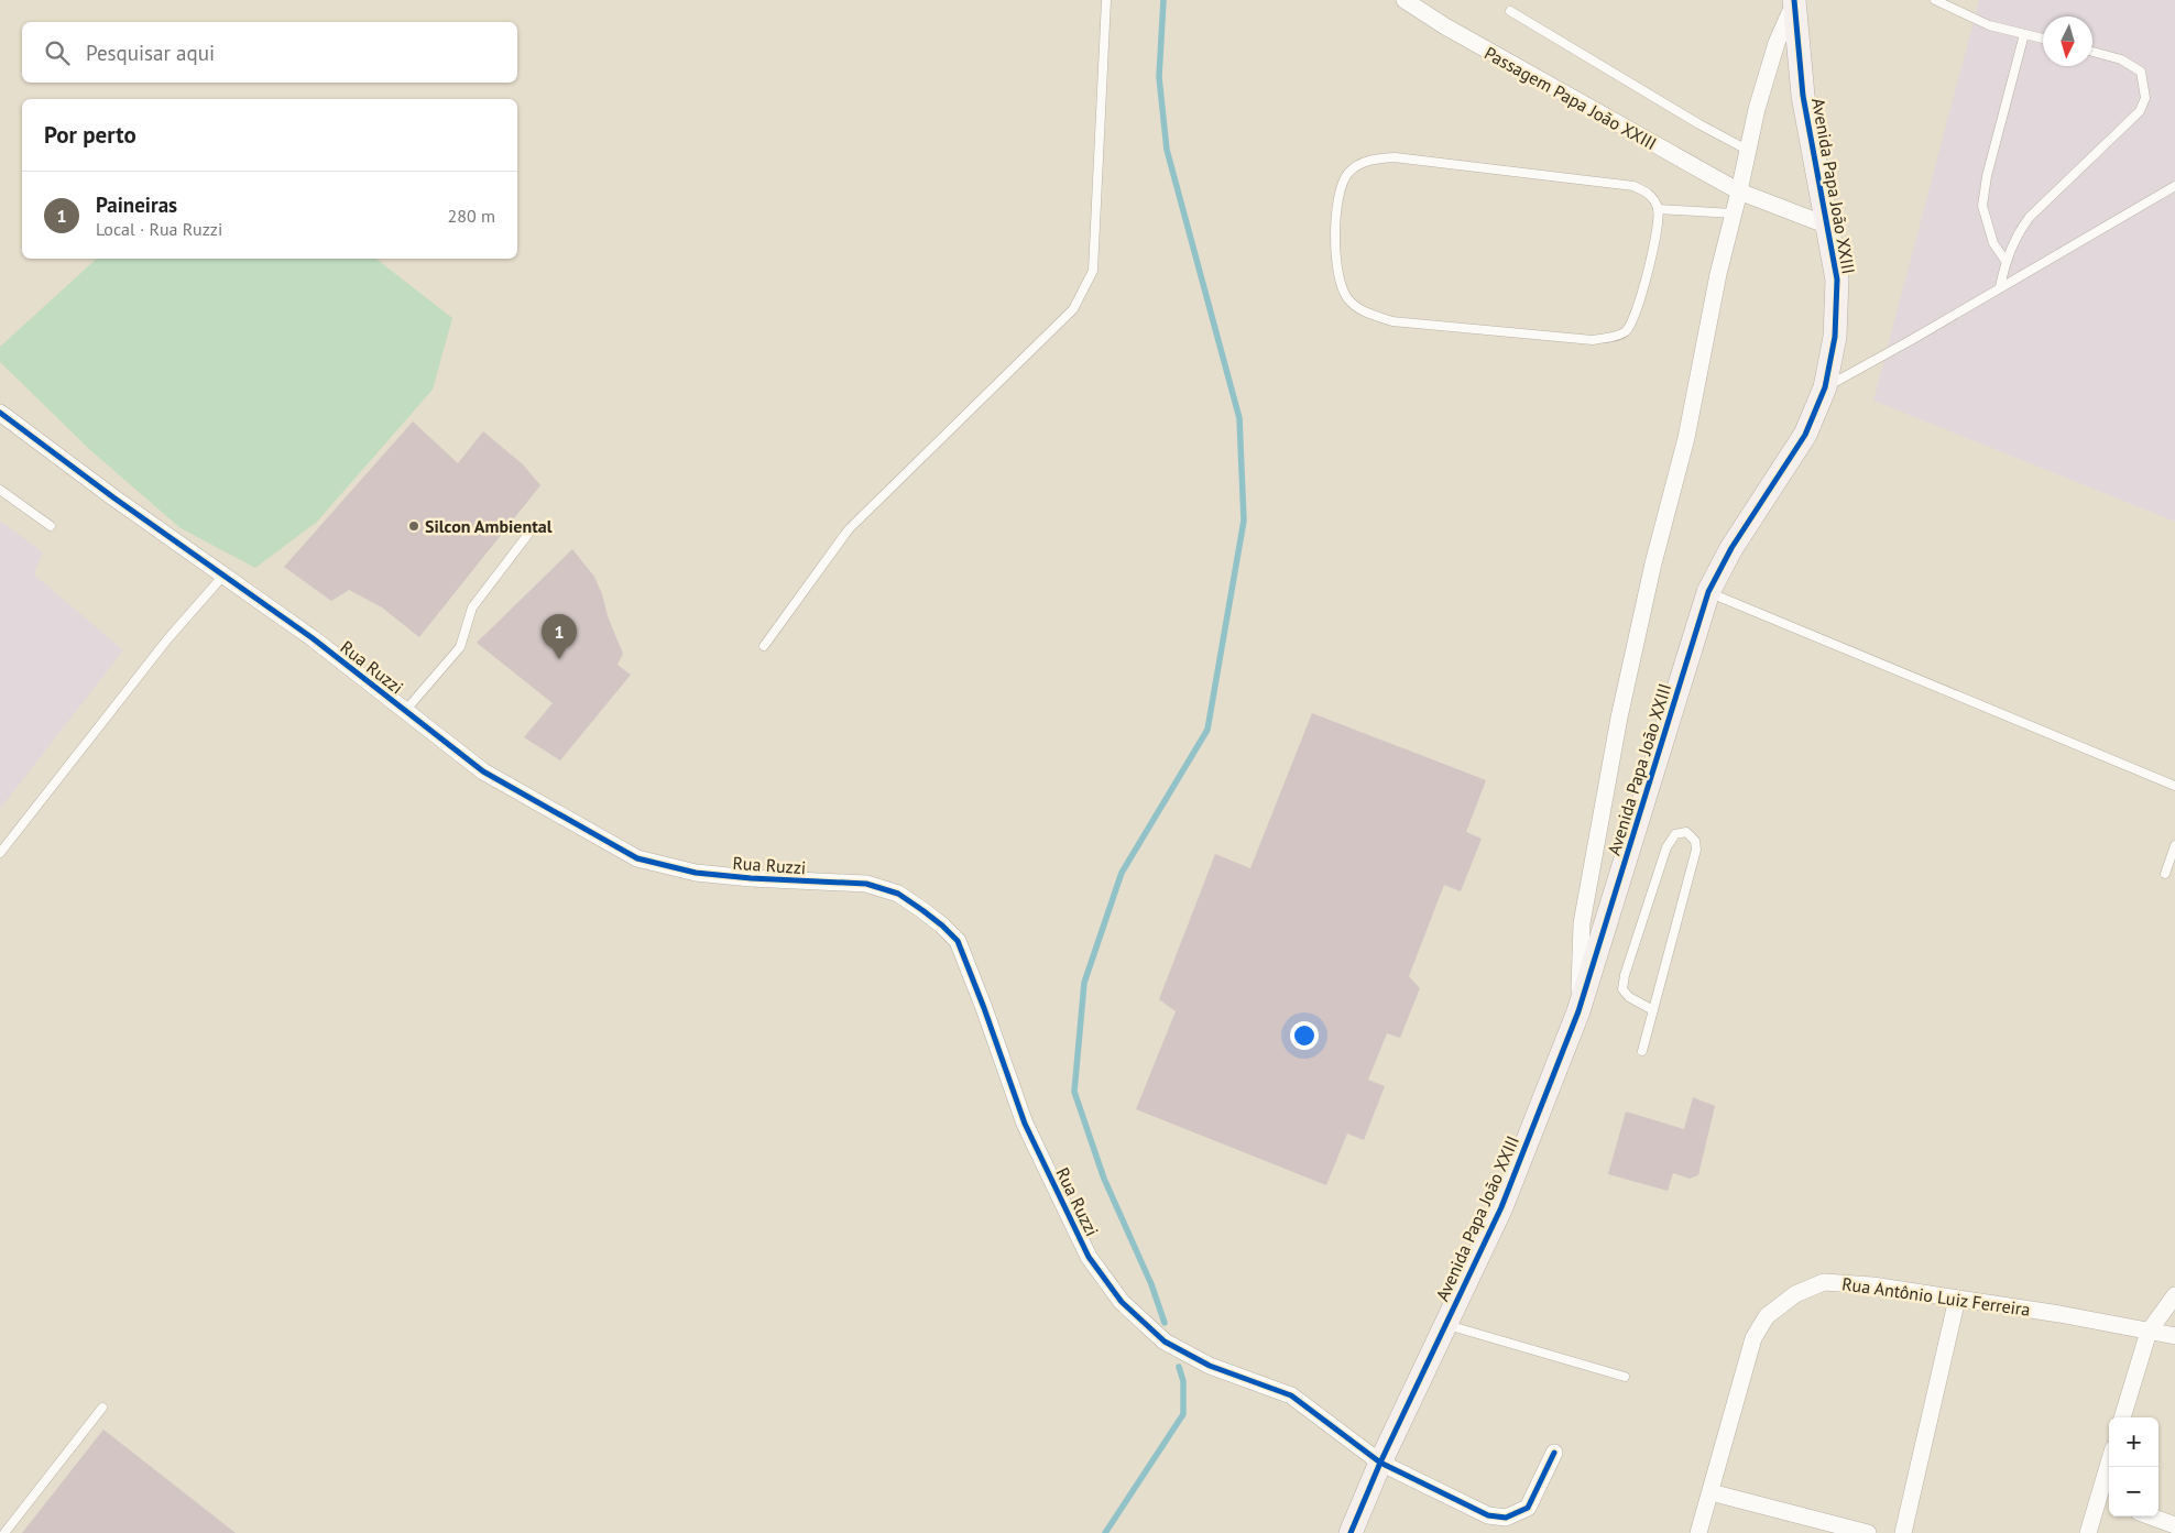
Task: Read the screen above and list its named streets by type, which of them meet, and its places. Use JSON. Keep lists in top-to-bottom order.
{
  "streets": {
    "street": [
      "Passagem Papa João XXIII",
      "Avenida Papa João XXIII",
      "Rua Ruzzi",
      "Rua Antônio Luiz Ferreira"
    ]
  },
  "crossings": [
    ["Passagem Papa João XXIII", "Avenida Papa João XXIII"],
    ["Avenida Papa João XXIII", "Rua Ruzzi"]
  ],
  "places": ["Silcon Ambiental"],
  "north": "bottom",
  "page": {
    "search": "Pesquisar aqui",
    "heading": "Por perto",
    "list": [
      {
        "mark": "1",
        "name": "Paineiras",
        "note": "Local · Rua Ruzzi",
        "value": "280 m"
      }
    ],
    "pins": "1",
    "map_buttons": ["+", "−"]
  }
}
